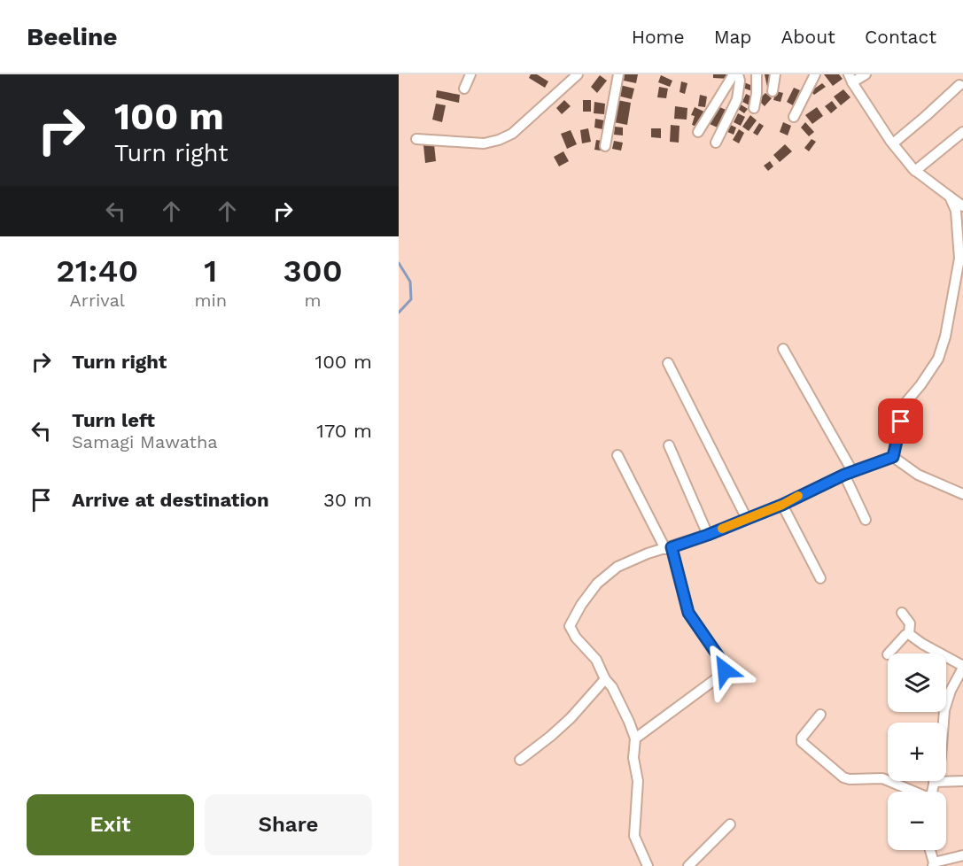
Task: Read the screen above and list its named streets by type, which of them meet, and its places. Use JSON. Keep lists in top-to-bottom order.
{
  "page": {
    "header": "Beeline",
    "nav": [
      "Home",
      "Map",
      "About",
      "Contact"
    ],
    "turn": ["100 m", "Turn right"],
    "eta": [
      "21:40",
      "Arrival",
      "1",
      "min",
      "300",
      "m"
    ],
    "list": [
      {
        "name": "Turn right",
        "value": "100 m"
      },
      {
        "name": "Turn left",
        "note": "Samagi Mawatha",
        "value": "170 m"
      },
      {
        "name": "Arrive at destination",
        "value": "30 m"
      }
    ],
    "map_buttons": ["+", "−"],
    "buttons": ["Exit", "Share"]
  }
}
